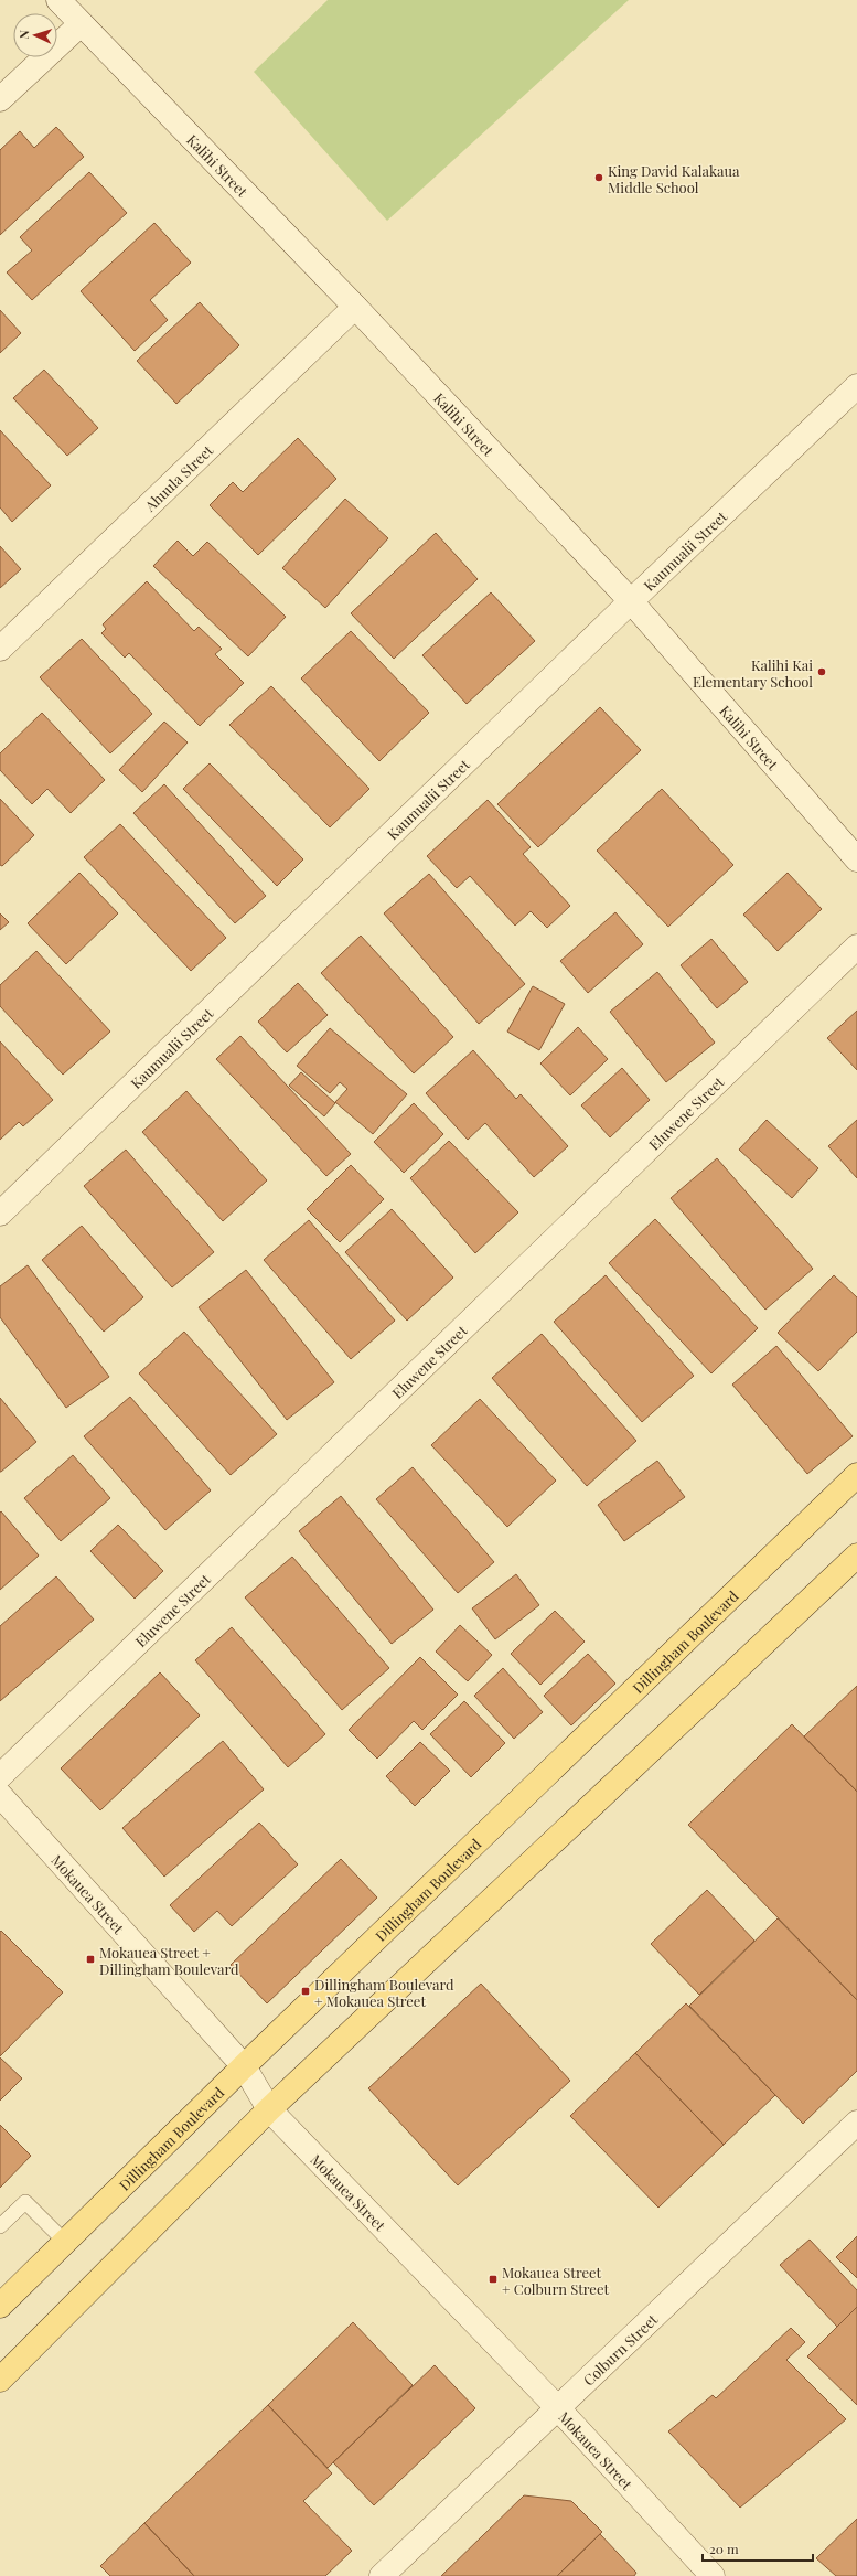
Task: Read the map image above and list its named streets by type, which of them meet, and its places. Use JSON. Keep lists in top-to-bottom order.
{
  "streets": {
    "main road": ["Dillingham Boulevard"],
    "street": [
      "Kalihi Street",
      "Ahuula Street",
      "Kaumualii Street",
      "Eluwene Street",
      "Mokauea Street",
      "Colburn Street"
    ]
  },
  "crossings": [
    ["Kalihi Street", "Ahuula Street"],
    ["Kalihi Street", "Kaumualii Street"],
    ["Dillingham Boulevard", "Mokauea Street"],
    ["Mokauea Street", "Colburn Street"]
  ],
  "places": {
    "other": ["King David Kalakaua Middle School", "Kalihi Kai Elementary School"],
    "transit": ["Mokauea Street + Dillingham Boulevard", "Dillingham Boulevard + Mokauea Street", "Mokauea Street + Colburn Street"]
  },
  "scale_bar": "20 m",
  "north": "left"
}
